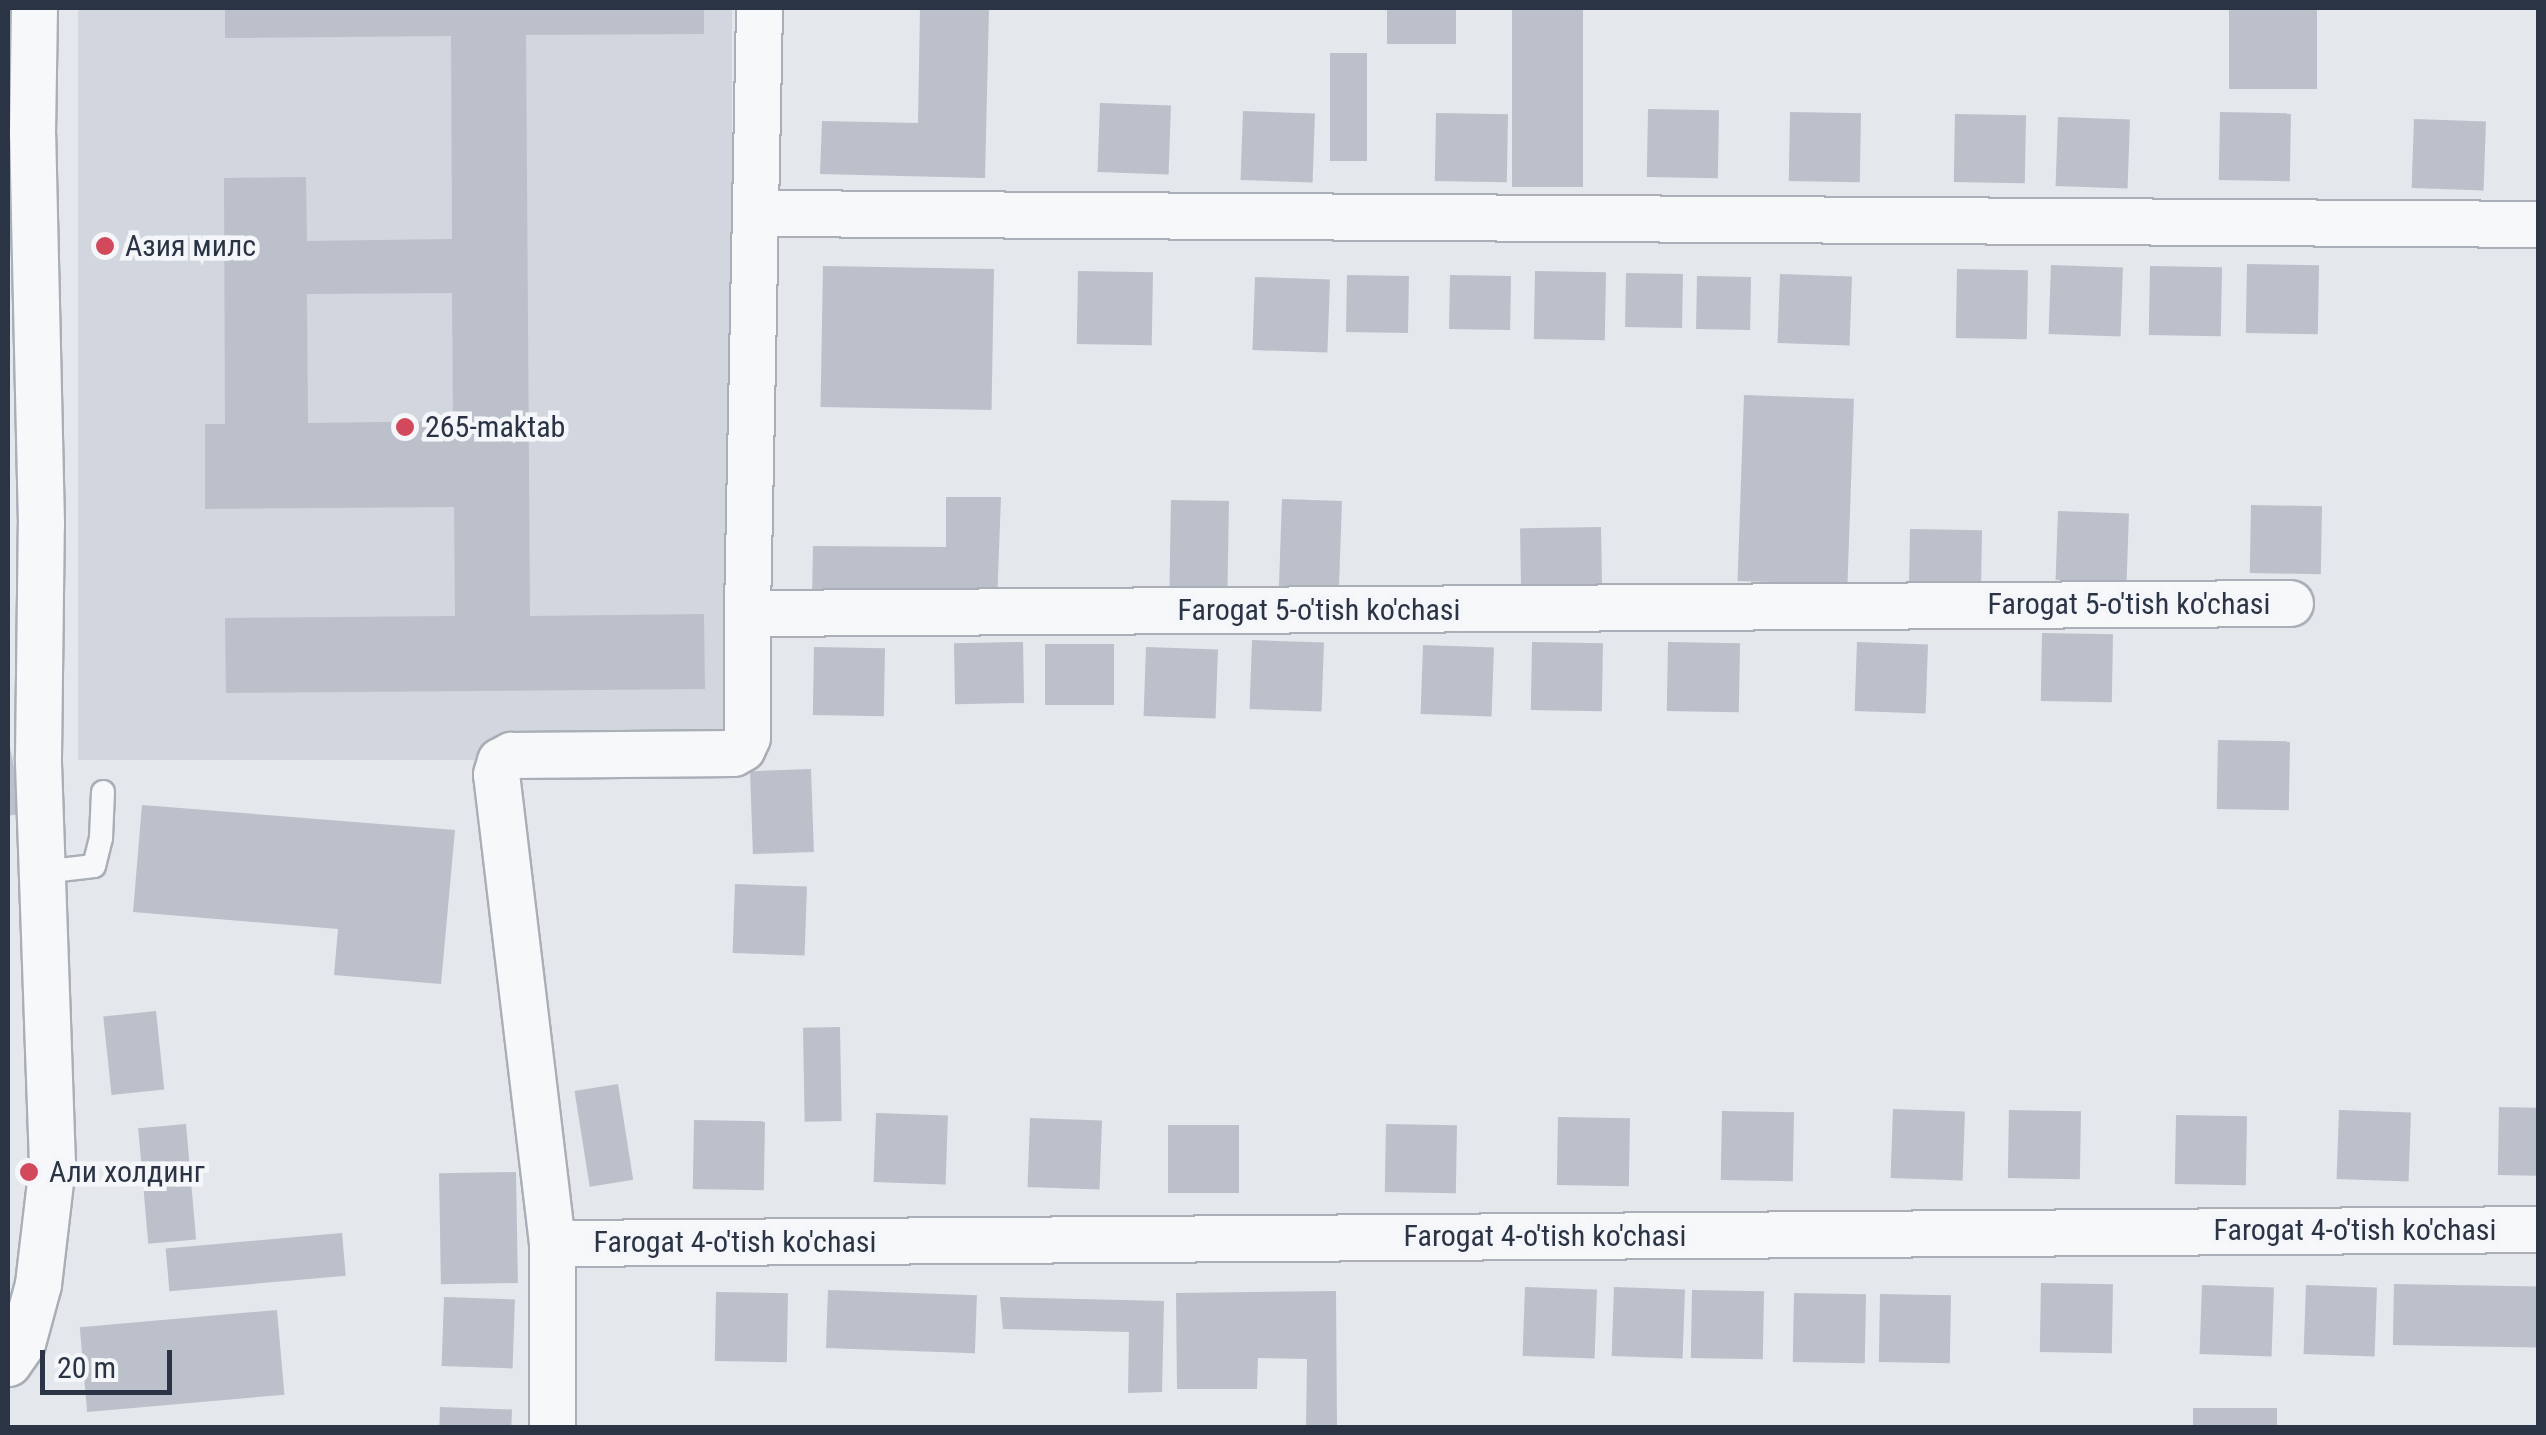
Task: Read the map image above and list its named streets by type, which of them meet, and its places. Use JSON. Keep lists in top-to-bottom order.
{
  "streets": {
    "street": ["Farogat 5-o'tish ko'chasi", "Farogat 4-o'tish ko'chasi"]
  },
  "places": ["Азия милс", "265-maktab", "Али холдинг"],
  "scale_bar": "20 m"
}
